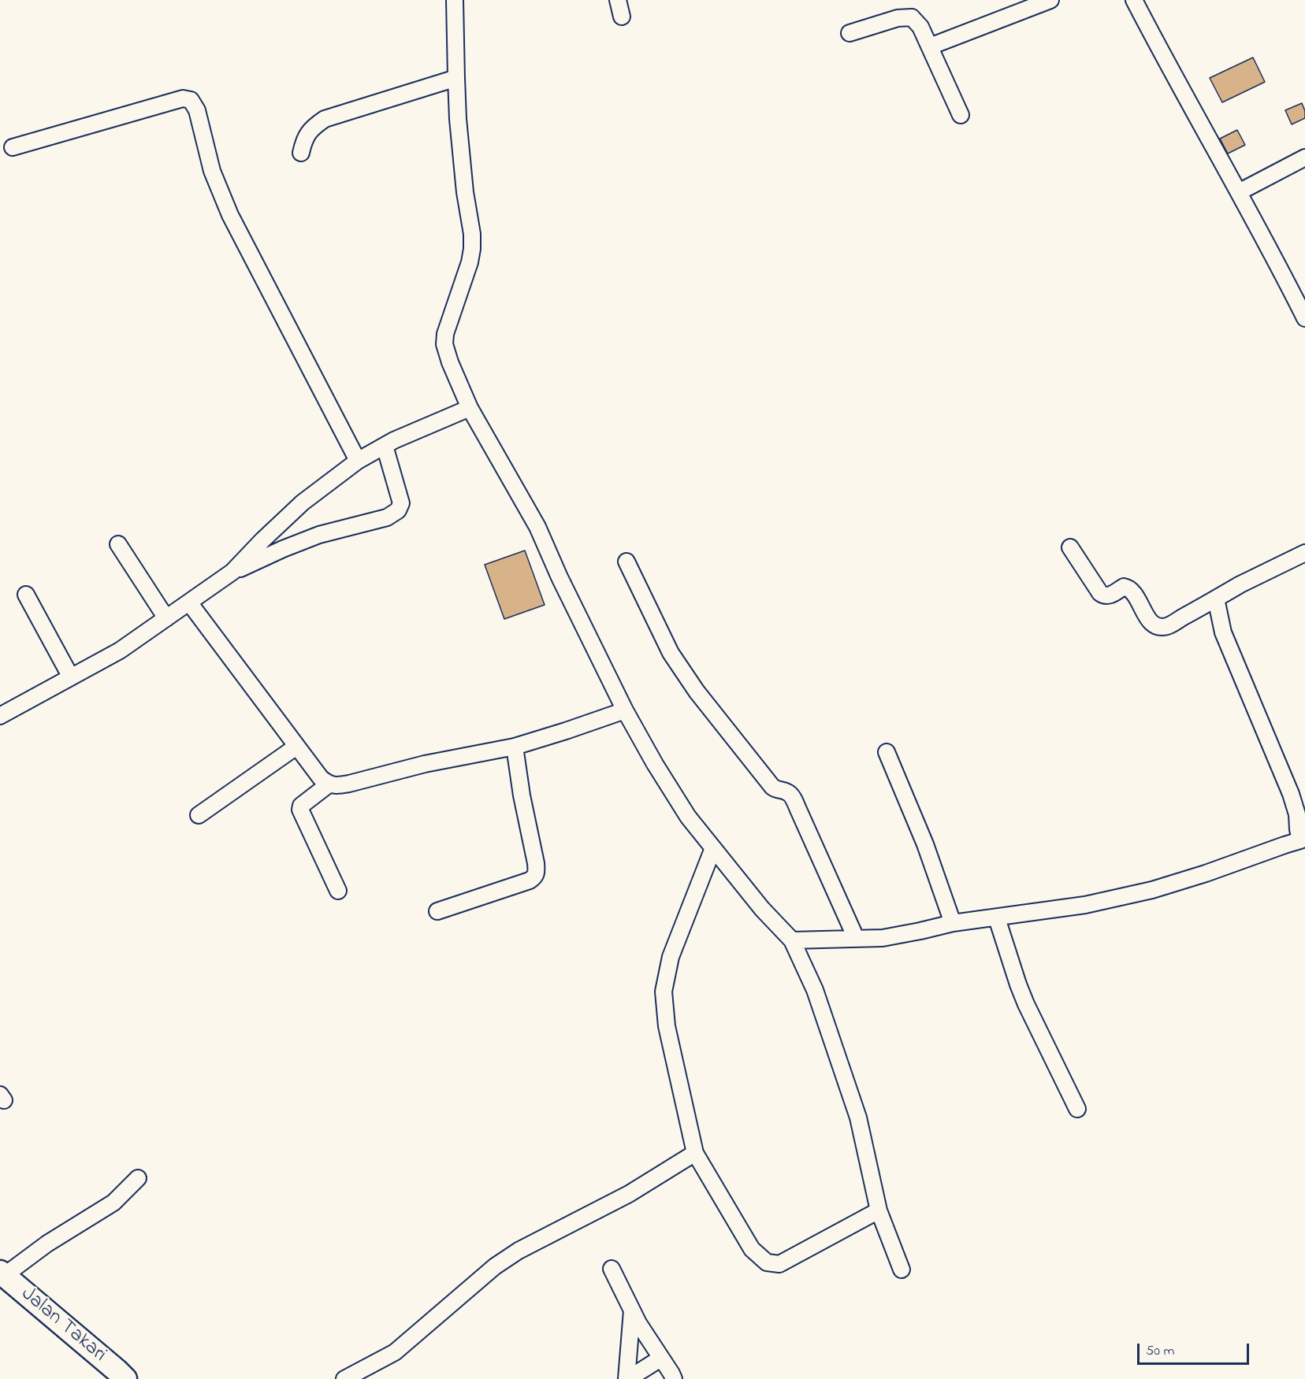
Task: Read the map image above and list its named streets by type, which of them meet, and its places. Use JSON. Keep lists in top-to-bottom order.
{
  "streets": {
    "street": ["Jalan Takari"]
  },
  "scale_bar": "50 m"
}
